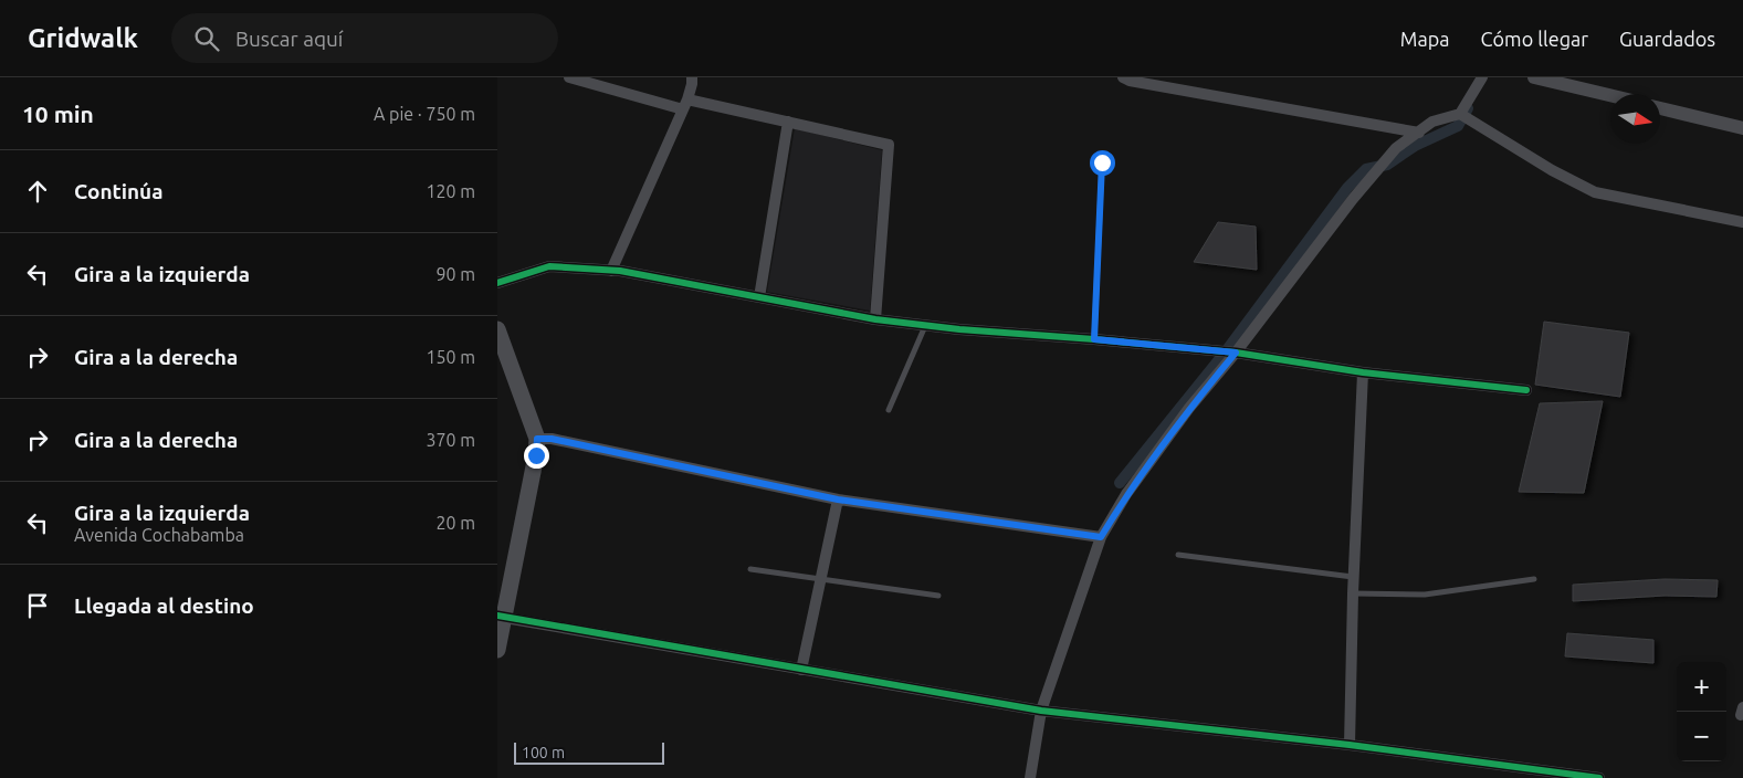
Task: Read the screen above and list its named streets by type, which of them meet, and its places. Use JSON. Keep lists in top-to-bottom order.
{
  "scale_bar": "100 m",
  "north": "right",
  "page": {
    "header": "Gridwalk",
    "search": "Buscar aquí",
    "nav": ["Mapa", "Cómo llegar", "Guardados"],
    "heading": ["10 min", "A pie · 750 m"],
    "list": [
      ["Continúa", "120 m"],
      ["Gira a la izquierda", "90 m"],
      ["Gira a la derecha", "150 m"],
      ["Gira a la derecha", "370 m"],
      ["Gira a la izquierda", "Avenida Cochabamba", "20 m"],
      "Llegada al destino"
    ],
    "map_buttons": ["+", "−"],
    "scale": "100 m"
  }
}
